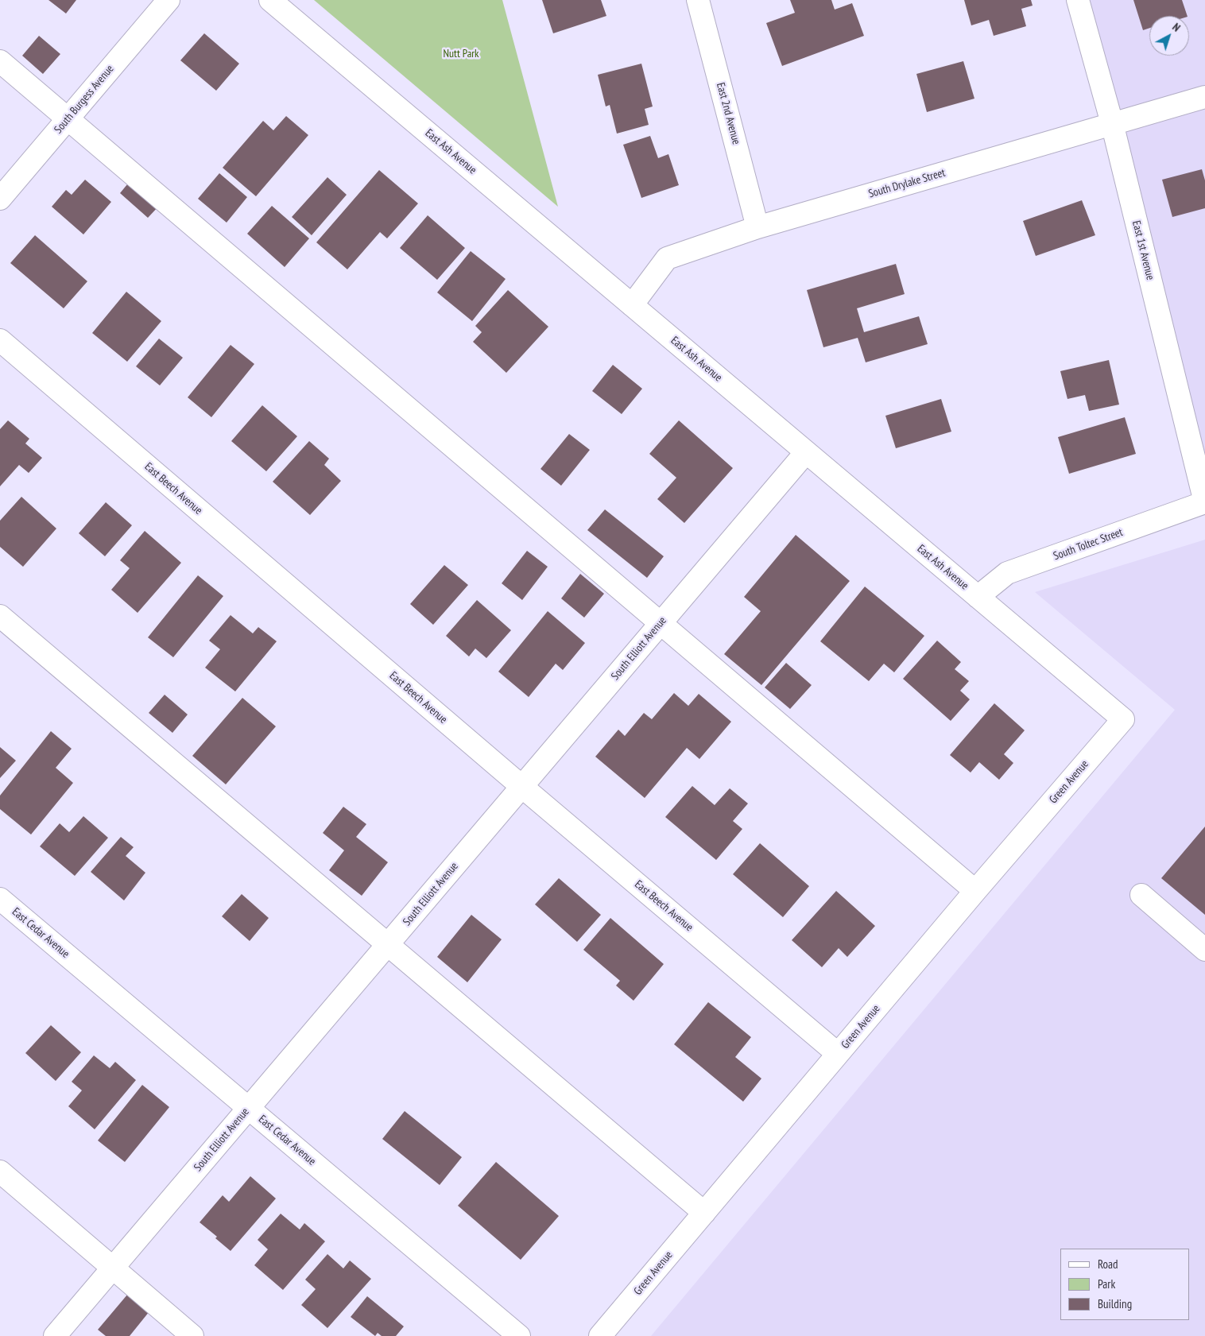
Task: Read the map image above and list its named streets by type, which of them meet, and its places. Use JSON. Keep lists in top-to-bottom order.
{
  "streets": {
    "street": [
      "South Burgess Avenue",
      "East 2nd Avenue",
      "East Ash Avenue",
      "South Drylake Street",
      "East 1st Avenue",
      "East Beech Avenue",
      "South Toltec Street",
      "South Elliott Avenue",
      "Green Avenue",
      "East Cedar Avenue"
    ]
  },
  "crossings": [
    ["East 2nd Avenue", "South Drylake Street"],
    ["East Ash Avenue", "South Drylake Street"],
    ["East Ash Avenue", "South Toltec Street"],
    ["East Ash Avenue", "South Elliott Avenue"],
    ["East Ash Avenue", "Green Avenue"],
    ["South Drylake Street", "East 1st Avenue"],
    ["East 1st Avenue", "South Toltec Street"],
    ["East Beech Avenue", "South Elliott Avenue"],
    ["East Beech Avenue", "Green Avenue"],
    ["South Elliott Avenue", "East Cedar Avenue"]
  ],
  "parks": ["Nutt Park"],
  "legend": ["Road", "Park", "Building"],
  "north": "top right"
}
